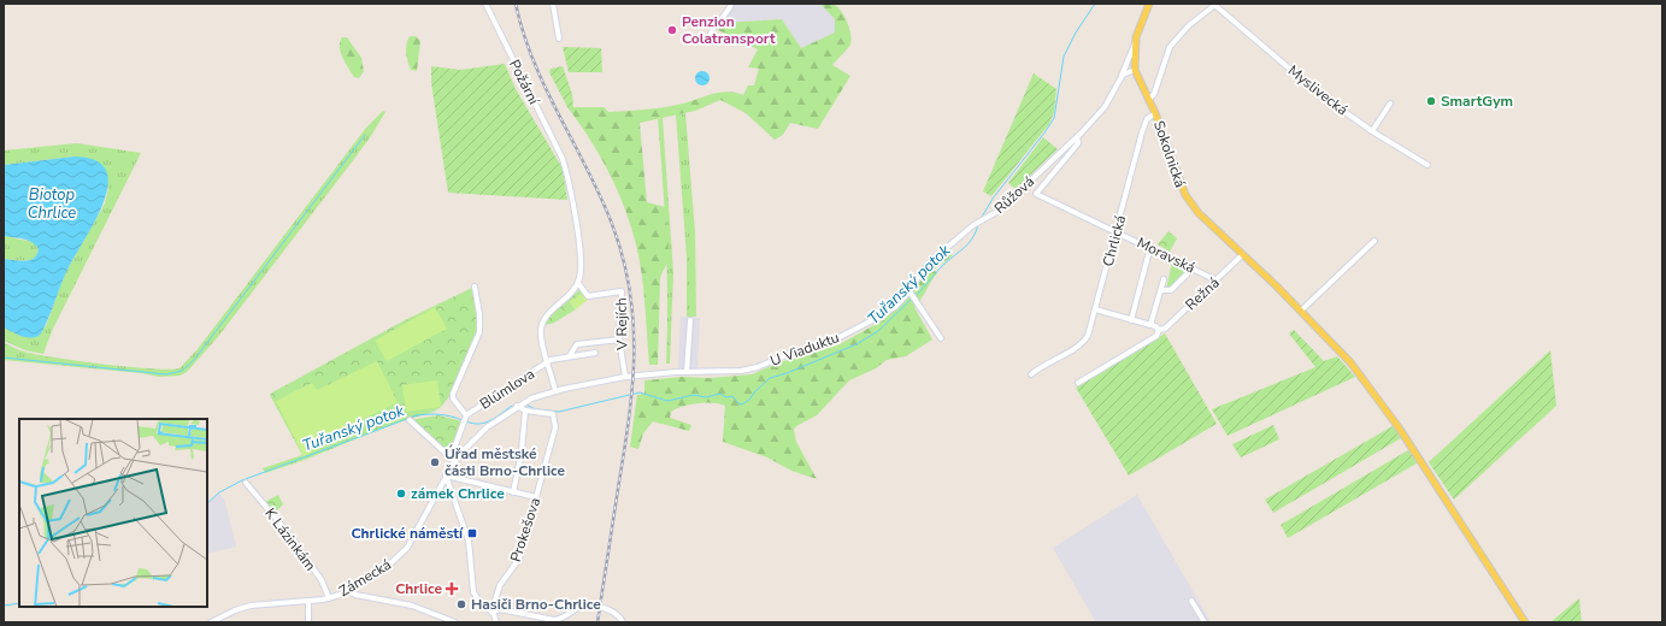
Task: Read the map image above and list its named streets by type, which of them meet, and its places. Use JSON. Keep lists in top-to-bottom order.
{
  "streets": {
    "main road": ["Sokolnická"],
    "street": [
      "Požární",
      "Myslivecká",
      "Růžová",
      "Chrlická",
      "Moravská",
      "Režná",
      "V Rejích",
      "U Viaduktu",
      "Blümlova",
      "Prokešova",
      "K Lázinkám",
      "Zámecká"
    ]
  },
  "crossings": [
    ["Požární", "V Rejích"],
    ["Sokolnická", "Růžová"],
    ["Sokolnická", "Chrlická"],
    ["Sokolnická", "Režná"],
    ["Růžová", "Moravská"],
    ["Růžová", "U Viaduktu"],
    ["Chrlická", "Moravská"],
    ["Moravská", "Režná"],
    ["V Rejích", "U Viaduktu"],
    ["K Lázinkám", "Zámecká"]
  ],
  "water": ["Biotop Chrlice", "Tuřanský potok"],
  "places": {
    "other": [
      "Penzion Colatransport",
      "SmartGym",
      "Úřad městské části Brno-Chrlice",
      "zámek Chrlice",
      "Hasiči Brno-Chrlice"
    ],
    "transit": ["Chrlické náměstí"],
    "health": ["Chrlice"]
  }
}
